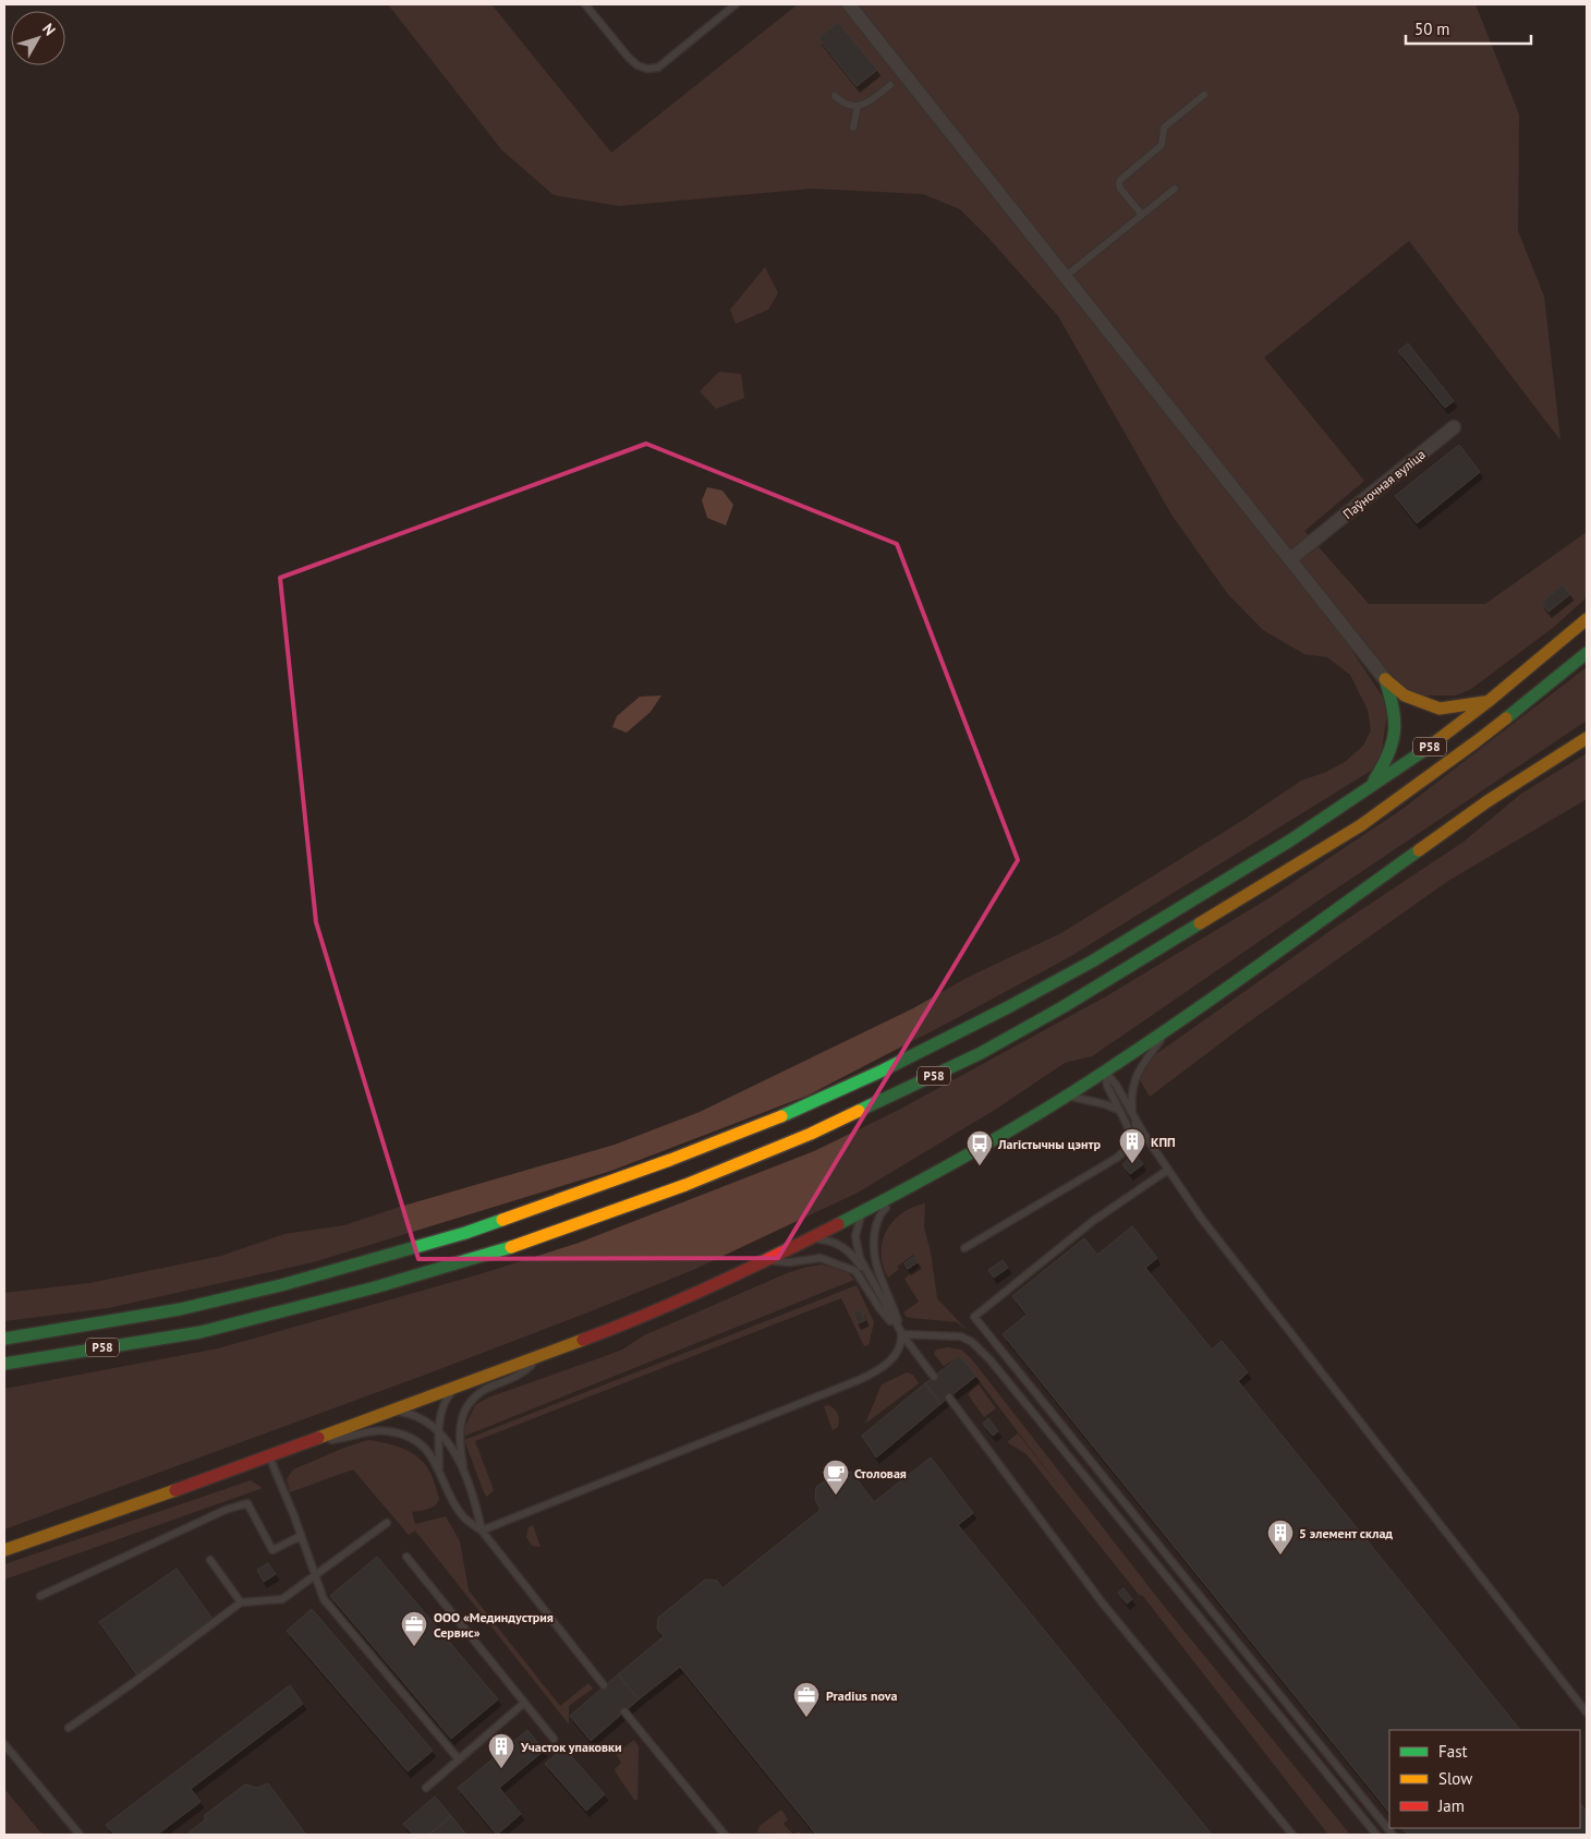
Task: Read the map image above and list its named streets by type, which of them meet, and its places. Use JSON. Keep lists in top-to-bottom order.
{
  "streets": {
    "main road": ["Р58"],
    "street": ["Паўночная вуліца"]
  },
  "places": {
    "building": ["КПП", "5 элемент склад", "Участок упаковки"],
    "bus stop": ["Лагістычны цэнтр"],
    "cafe": ["Столовая"],
    "office": ["ООО «Мединдустрия Сервис»", "Pradius nova"]
  },
  "legend": ["Fast", "Slow", "Jam"],
  "scale_bar": "50 m",
  "north": "top right"
}
